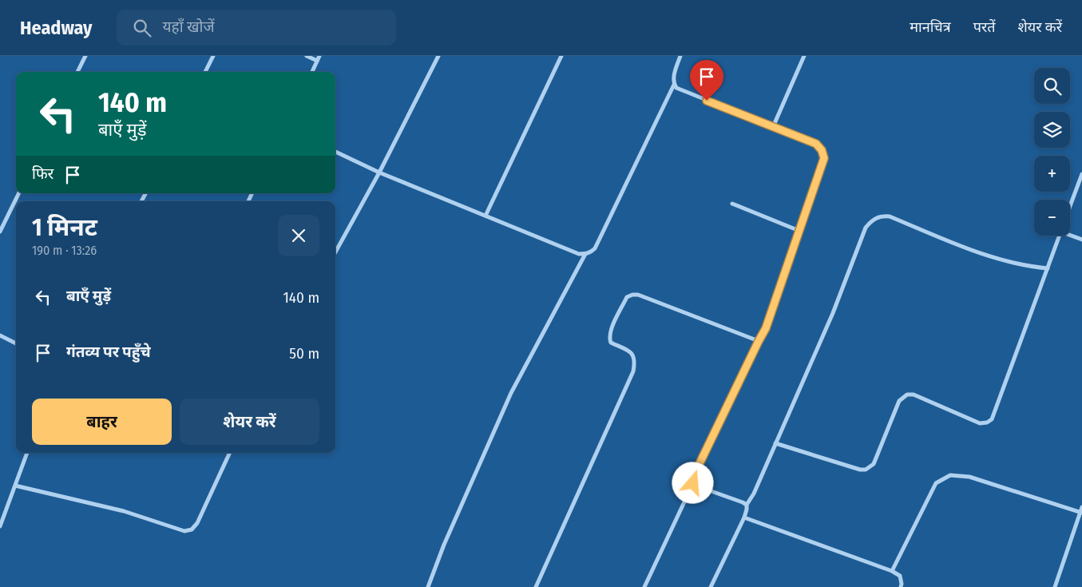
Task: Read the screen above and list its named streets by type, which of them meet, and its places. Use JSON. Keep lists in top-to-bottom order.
{
  "page": {
    "header": "Headway",
    "search": "यहाँ खोजें",
    "nav": ["मानचित्र", "परतें", "शेयर करें"],
    "map_buttons": ["+", "−"],
    "turn": ["140 m", "बाएँ मुड़ें"],
    "then": "फिर",
    "heading": ["1 मिनट", "190 m · 13:26"],
    "list": [
      {
        "name": "बाएँ मुड़ें",
        "value": "140 m"
      },
      {
        "name": "गंतव्य पर पहुँचे",
        "value": "50 m"
      }
    ],
    "buttons": ["बाहर", "शेयर करें"]
  }
}
